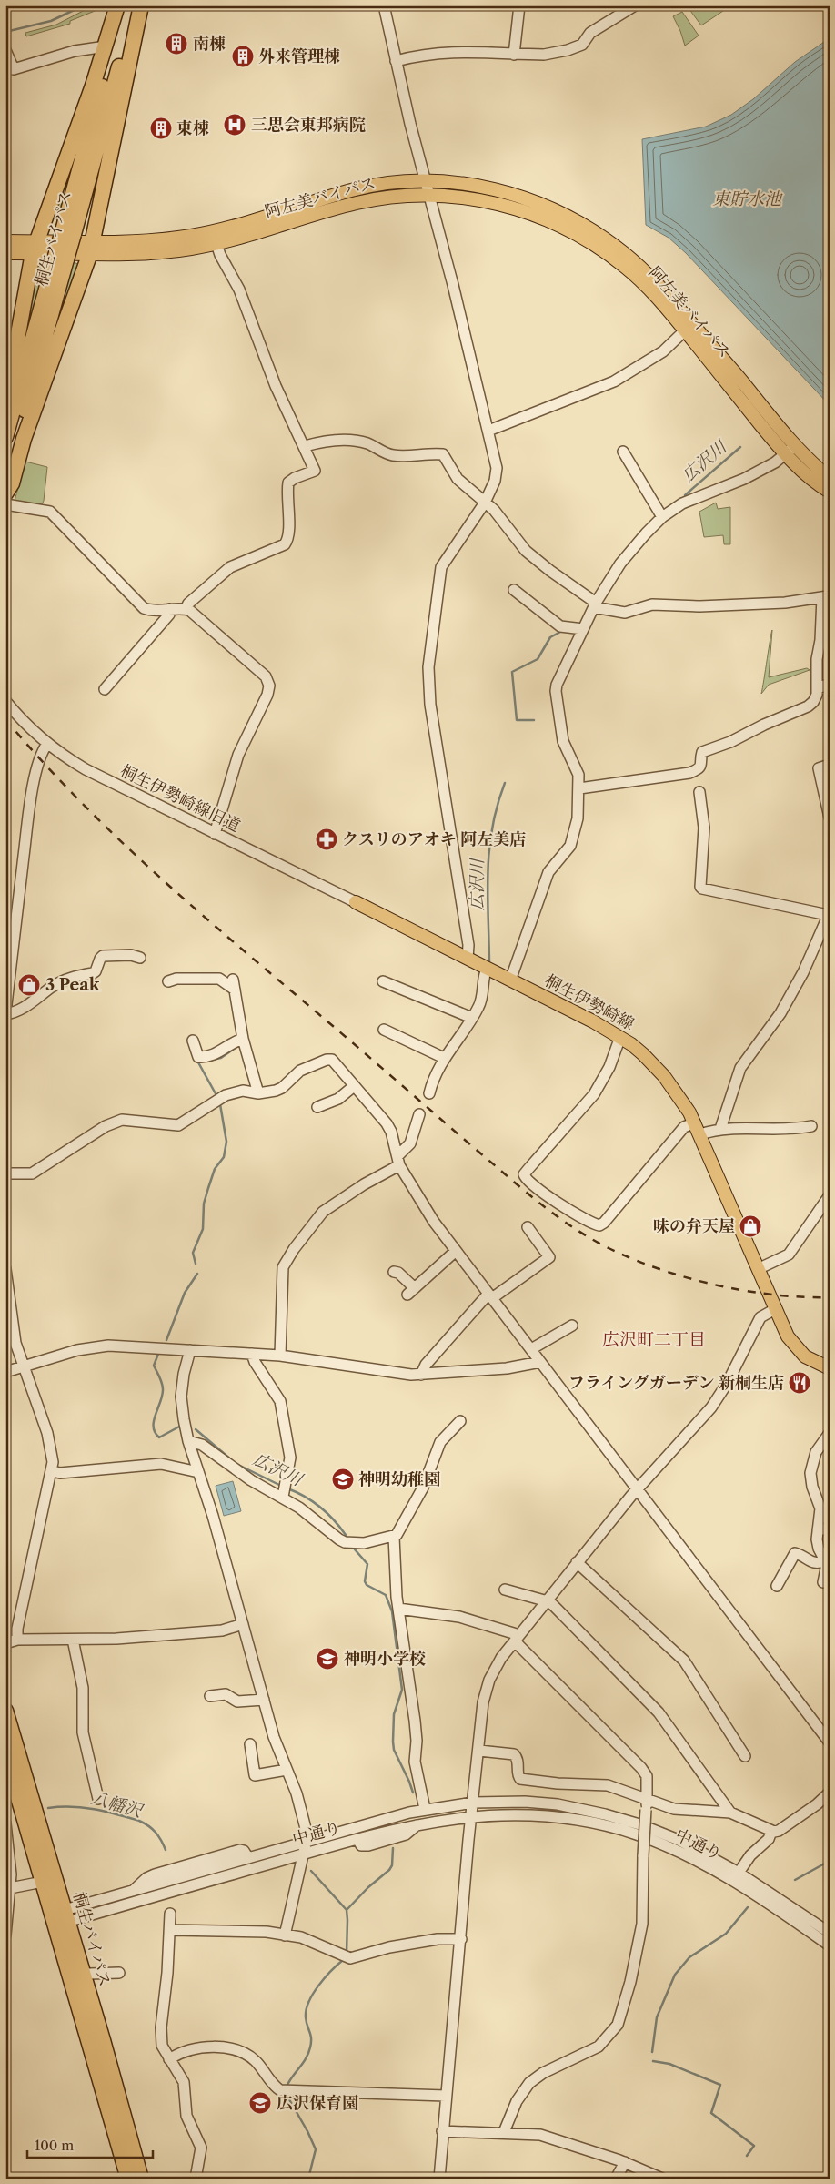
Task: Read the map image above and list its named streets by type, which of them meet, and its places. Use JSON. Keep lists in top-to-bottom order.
{
  "streets": {
    "highway": ["桐生バイパス"],
    "main road": ["阿左美バイパス", "桐生伊勢崎線"],
    "street": ["桐生伊勢崎線旧道", "中通り"]
  },
  "crossings": [
    ["桐生バイパス", "中通り"],
    ["桐生伊勢崎線旧道", "桐生伊勢崎線"]
  ],
  "districts": ["広沢町二丁目"],
  "water": ["東貯水池", "広沢川", "八幡沢"],
  "places": {
    "building": ["南棟", "外来管理棟", "東棟"],
    "hospital": ["三思会東邦病院"],
    "pharmacy": ["クスリのアオキ 阿左美店"],
    "shop": ["3 Peak", "味の弁天屋"],
    "restaurant": ["フライングガーデン 新桐生店"],
    "school or university": ["神明幼稚園", "神明小学校", "広沢保育園"]
  },
  "scale_bar": "100 m"
}
